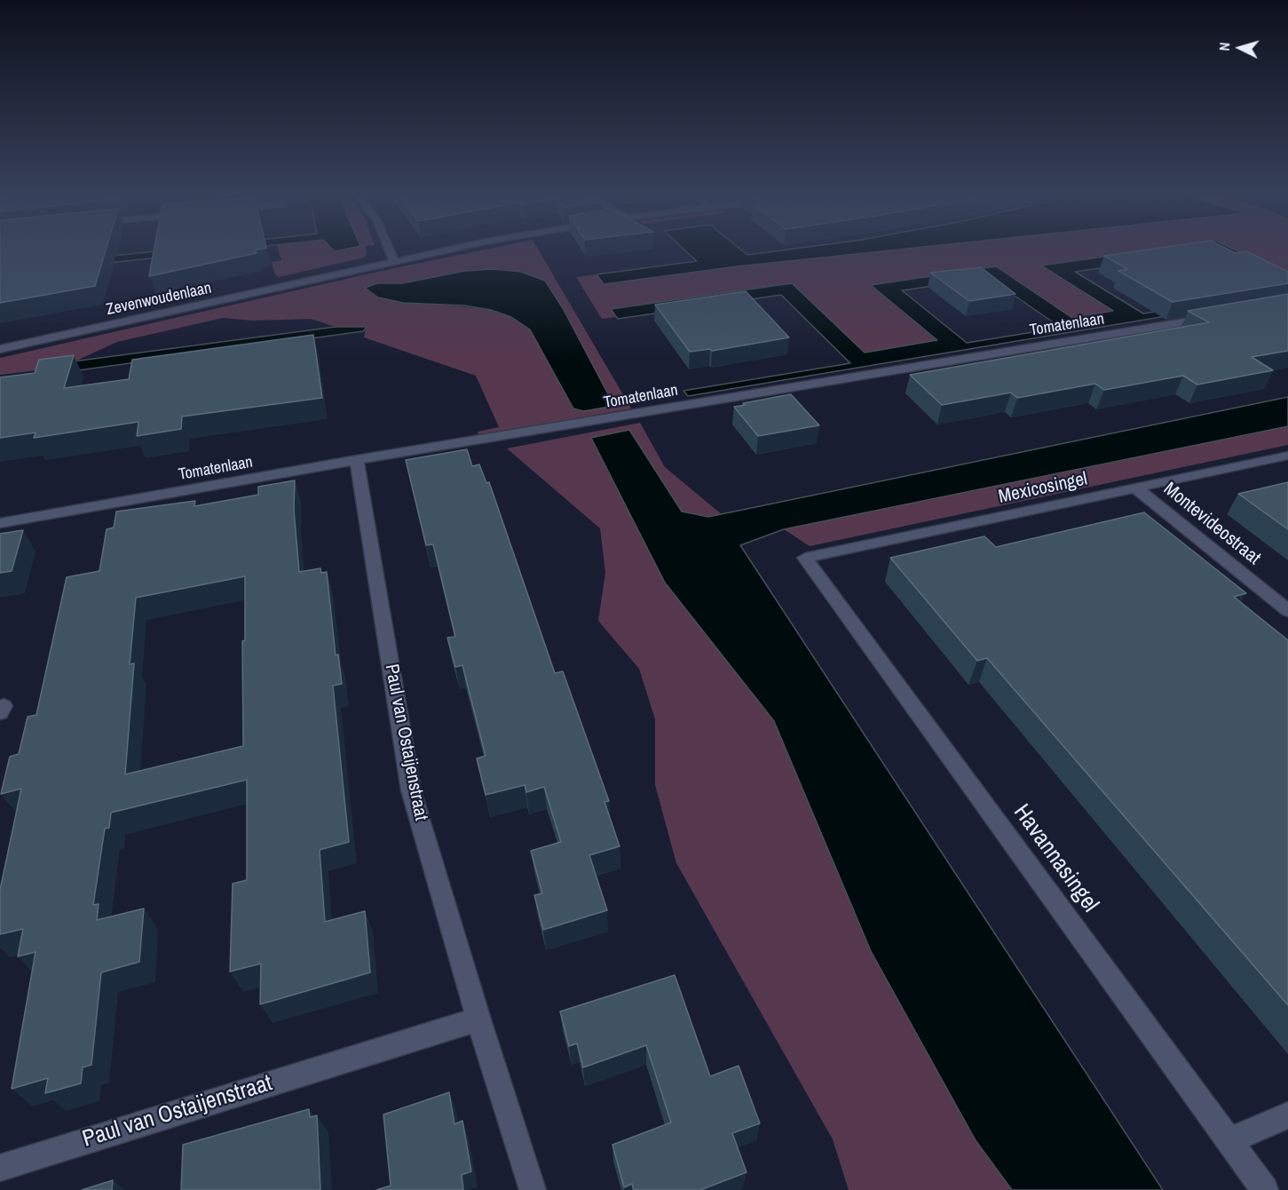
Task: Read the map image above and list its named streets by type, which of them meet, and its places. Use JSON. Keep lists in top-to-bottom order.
{
  "streets": {
    "street": [
      "Zevenwoudenlaan",
      "Tomatenlaan",
      "Mexicosingel",
      "Montevideostraat",
      "Paul van Ostaijenstraat",
      "Havannasingel"
    ]
  },
  "crossings": [
    ["Tomatenlaan", "Paul van Ostaijenstraat"],
    ["Mexicosingel", "Montevideostraat"],
    ["Mexicosingel", "Havannasingel"]
  ],
  "north": "left"
}
